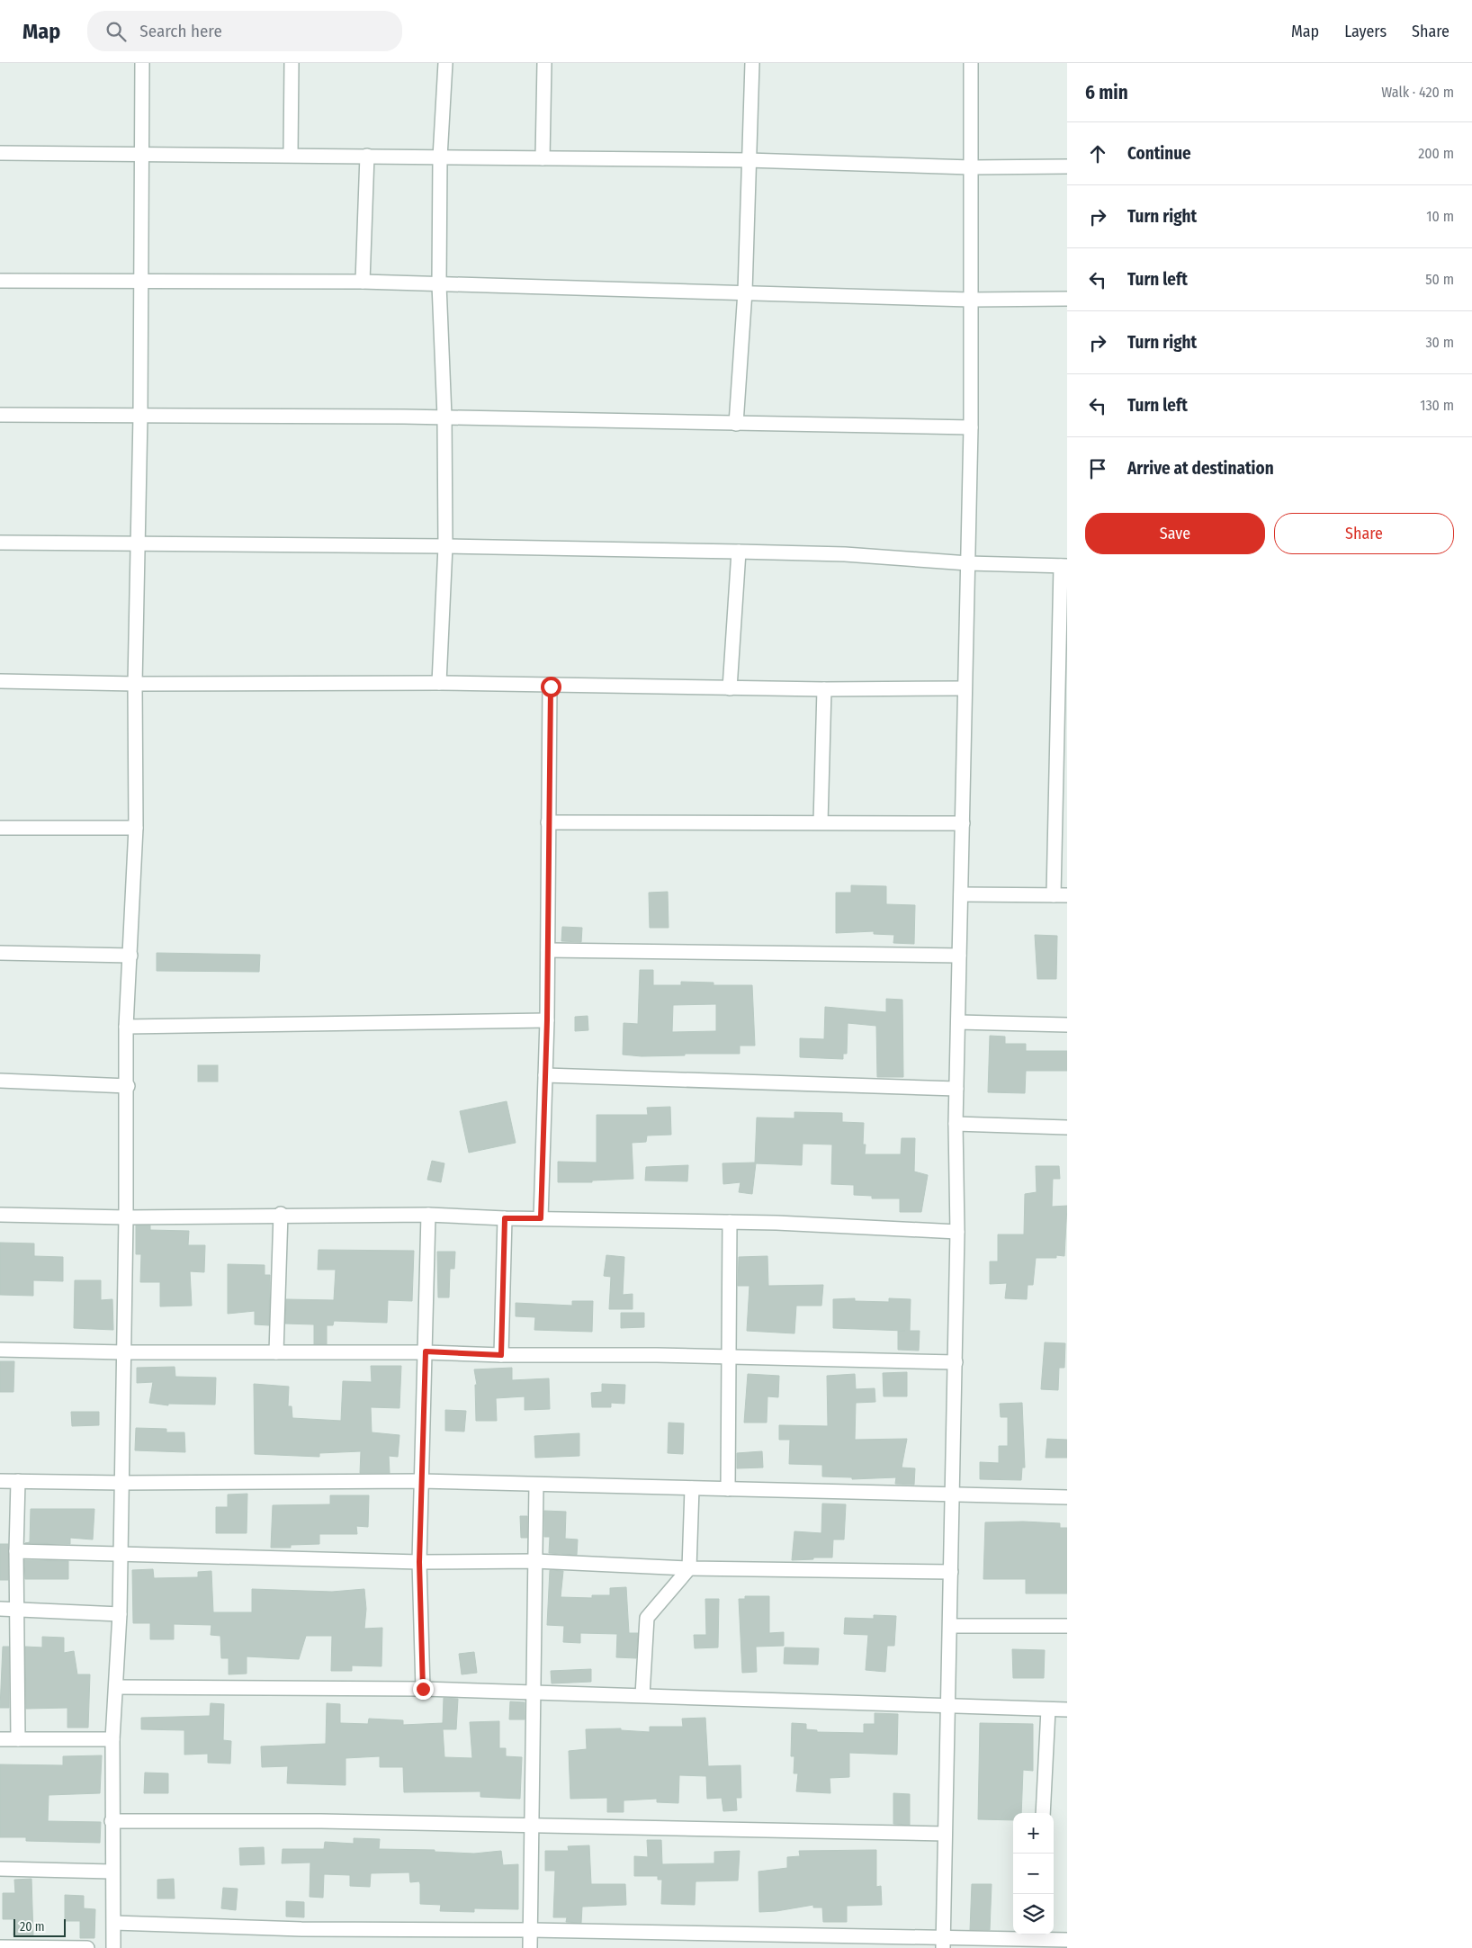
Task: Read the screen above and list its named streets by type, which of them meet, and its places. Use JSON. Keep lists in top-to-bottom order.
{
  "scale_bar": "20 m",
  "page": {
    "header": "Map",
    "search": "Search here",
    "nav": ["Map", "Layers", "Share"],
    "heading": ["6 min", "Walk · 420 m"],
    "list": [
      ["Continue", "200 m"],
      ["Turn right", "10 m"],
      ["Turn left", "50 m"],
      ["Turn right", "30 m"],
      ["Turn left", "130 m"],
      "Arrive at destination"
    ],
    "buttons": ["Save", "Share"],
    "map_buttons": ["+", "−"],
    "scale": "20 m"
  }
}
